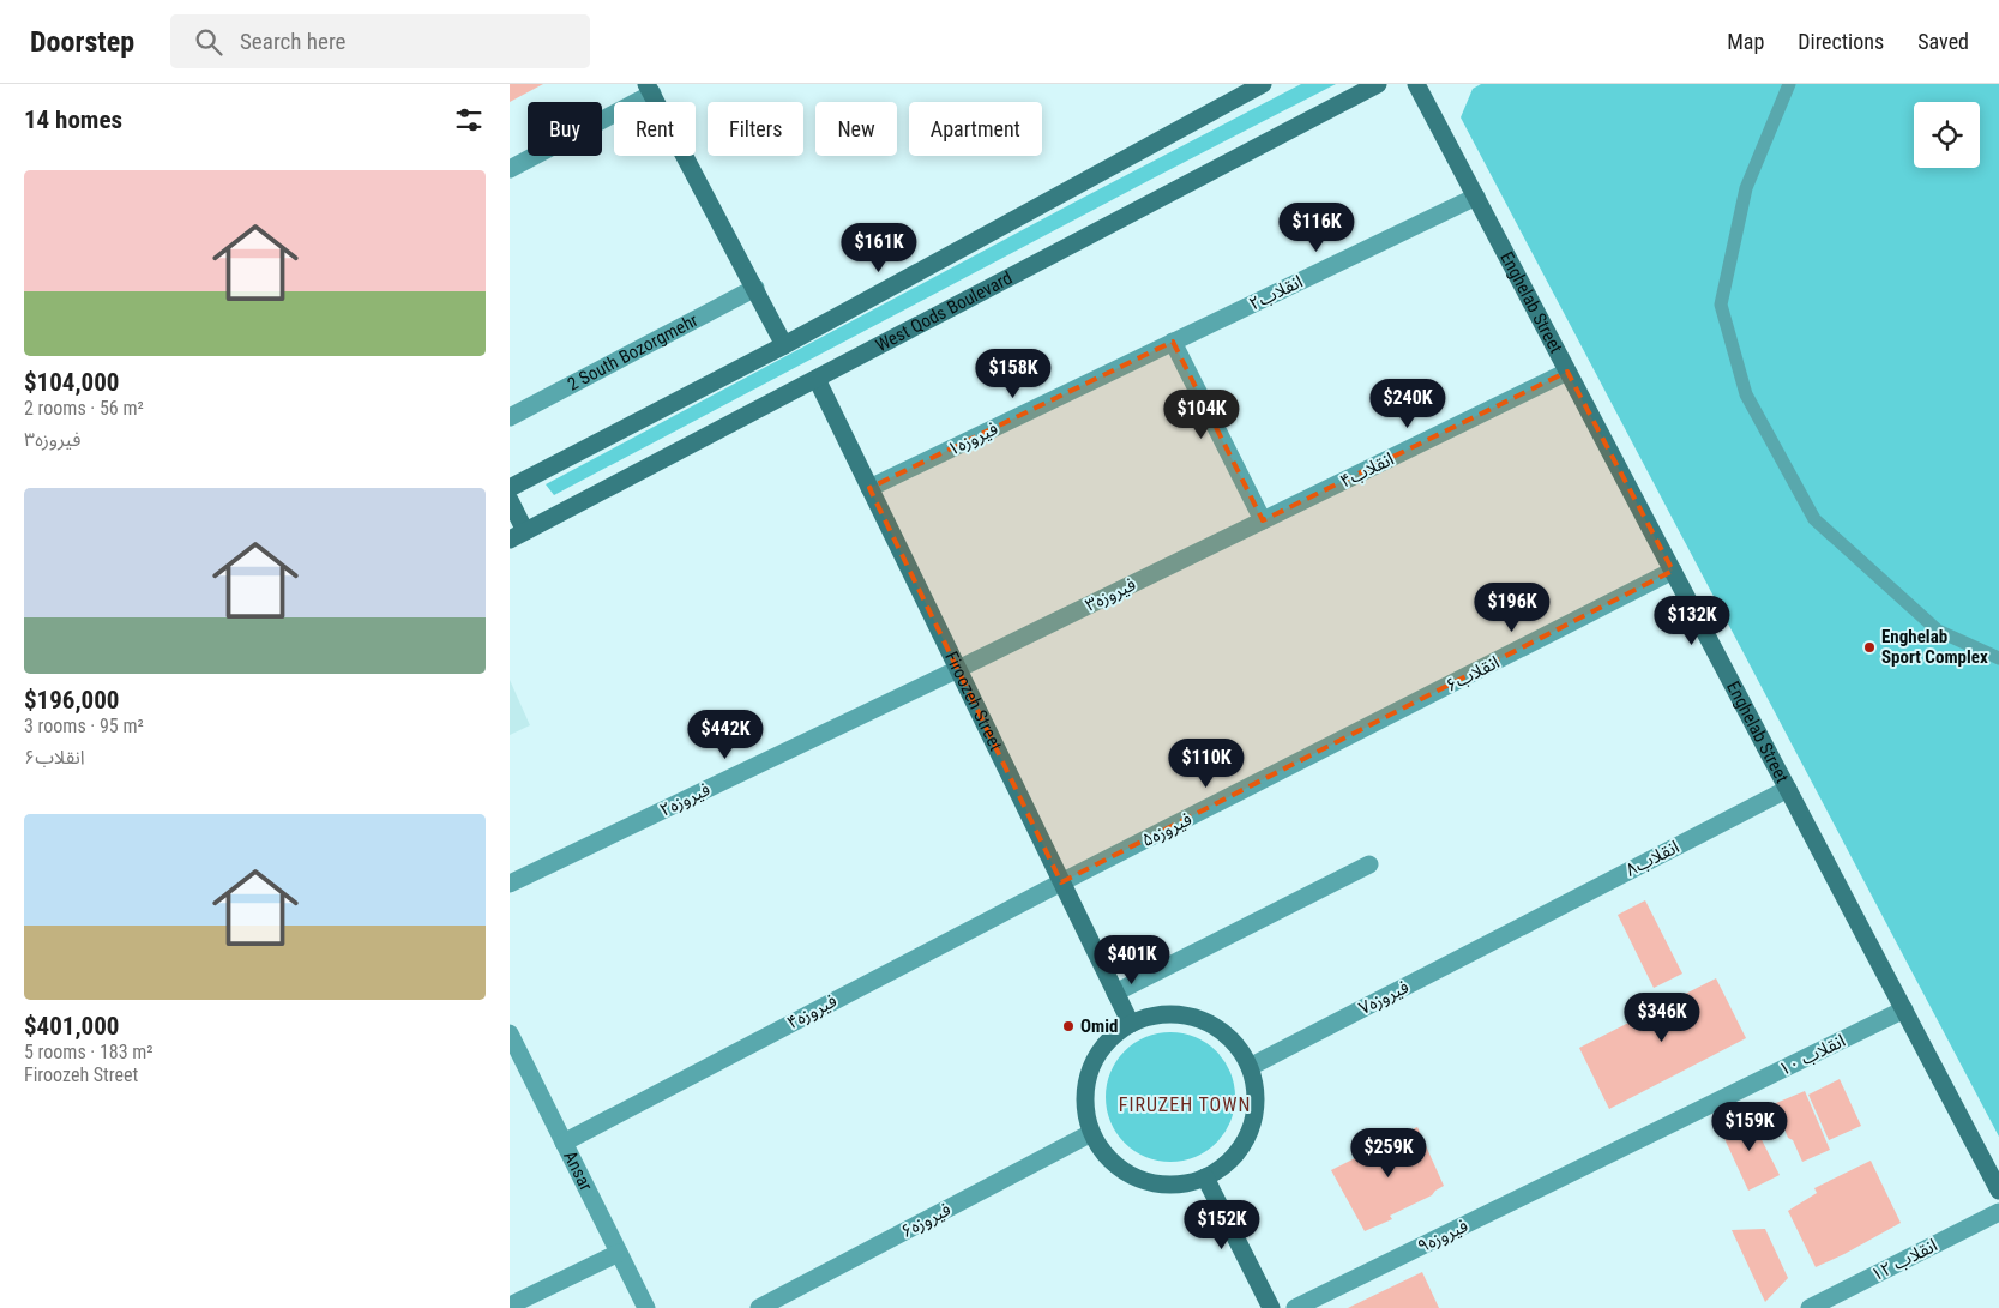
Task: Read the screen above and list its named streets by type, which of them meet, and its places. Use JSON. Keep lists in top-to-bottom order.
{
  "streets": {
    "street": [
      "انقلاب۲",
      "Enghelab Street",
      "West Qods Boulevard",
      "2 South Bozorgmehr",
      "فیروزه۱",
      "انقلاب۴",
      "فیروزه۳",
      "انقلاب۶",
      "Firoozeh Street",
      "فیروزه۲",
      "فیروزه۵",
      "انقلاب۸",
      "فیروزه۷",
      "فیروزه۴",
      "انقلاب ۱۰",
      "Ansar",
      "فیروزه۶",
      "فیروزه۹",
      "انقلاب ۱۲"
    ]
  },
  "crossings": [
    ["انقلاب۲", "Enghelab Street"],
    ["انقلاب۲", "فیروزه۱"],
    ["Enghelab Street", "انقلاب۴"],
    ["Enghelab Street", "انقلاب۶"],
    ["Enghelab Street", "انقلاب۸"],
    ["Enghelab Street", "انقلاب ۱۰"],
    ["West Qods Boulevard", "Firoozeh Street"],
    ["فیروزه۱", "Firoozeh Street"],
    ["انقلاب۴", "فیروزه۳"],
    ["فیروزه۳", "Firoozeh Street"],
    ["فیروزه۳", "فیروزه۲"],
    ["انقلاب۶", "فیروزه۵"],
    ["Firoozeh Street", "فیروزه۲"],
    ["Firoozeh Street", "فیروزه۵"],
    ["Firoozeh Street", "فیروزه۷"],
    ["Firoozeh Street", "فیروزه۴"],
    ["Firoozeh Street", "فیروزه۶"],
    ["فیروزه۵", "فیروزه۴"],
    ["انقلاب۸", "فیروزه۷"],
    ["فیروزه۷", "فیروزه۶"],
    ["فیروزه۴", "Ansar"],
    ["انقلاب ۱۰", "فیروزه۹"]
  ],
  "districts": ["FIRUZEH TOWN"],
  "places": ["Enghelab Sport Complex", "Omid"],
  "page": {
    "header": "Doorstep",
    "search": "Search here",
    "nav": ["Map", "Directions", "Saved"],
    "heading": "14 homes",
    "chip": [
      "Buy",
      "Rent",
      "Filters",
      "New",
      "Apartment"
    ],
    "list": [
      {
        "name": "$104,000",
        "note": "2 rooms · 56 m² · فیروزه۳"
      },
      {
        "name": "$196,000",
        "note": "3 rooms · 95 m² · انقلاب۶"
      },
      {
        "name": "$401,000",
        "note": "5 rooms · 183 m² · Firoozeh Street"
      }
    ],
    "price": [
      "$116K",
      "$161K",
      "$158K",
      "$240K",
      "$104K",
      "$196K",
      "$132K",
      "$442K",
      "$110K",
      "$401K",
      "$346K",
      "$159K",
      "$259K",
      "$152K"
    ]
  }
}
